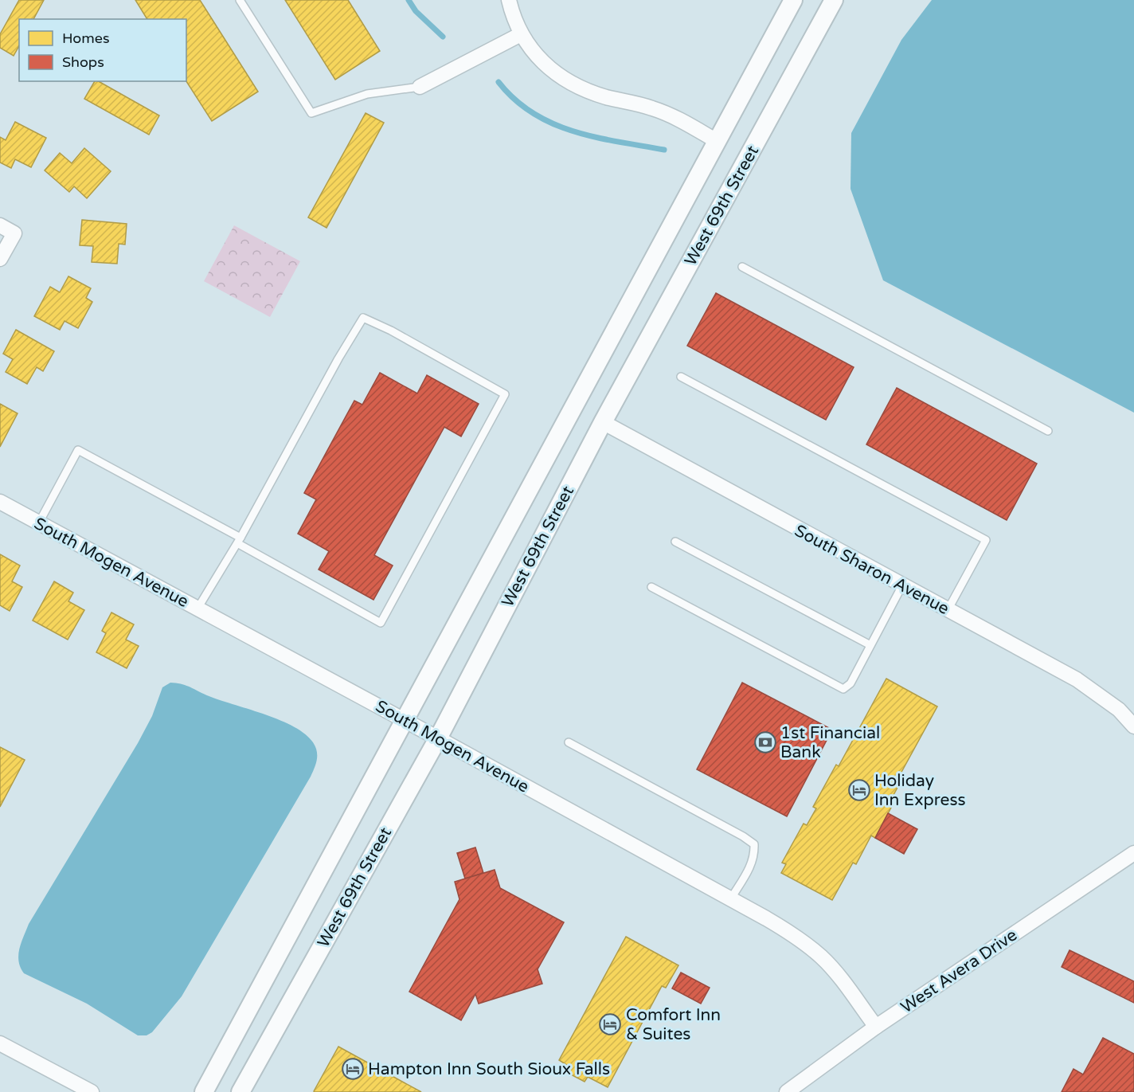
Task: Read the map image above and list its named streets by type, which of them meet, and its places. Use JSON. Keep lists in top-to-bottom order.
{
  "streets": {
    "street": [
      "West 69th Street",
      "South Mogen Avenue",
      "South Sharon Avenue",
      "West Avera Drive"
    ]
  },
  "crossings": [
    ["West 69th Street", "South Mogen Avenue"],
    ["West 69th Street", "South Sharon Avenue"],
    ["South Mogen Avenue", "West Avera Drive"]
  ],
  "places": {
    "bank": ["1st Financial Bank"],
    "hotel": ["Holiday Inn Express", "Comfort Inn & Suites", "Hampton Inn South Sioux Falls"]
  },
  "legend": ["Homes", "Shops"]
}
